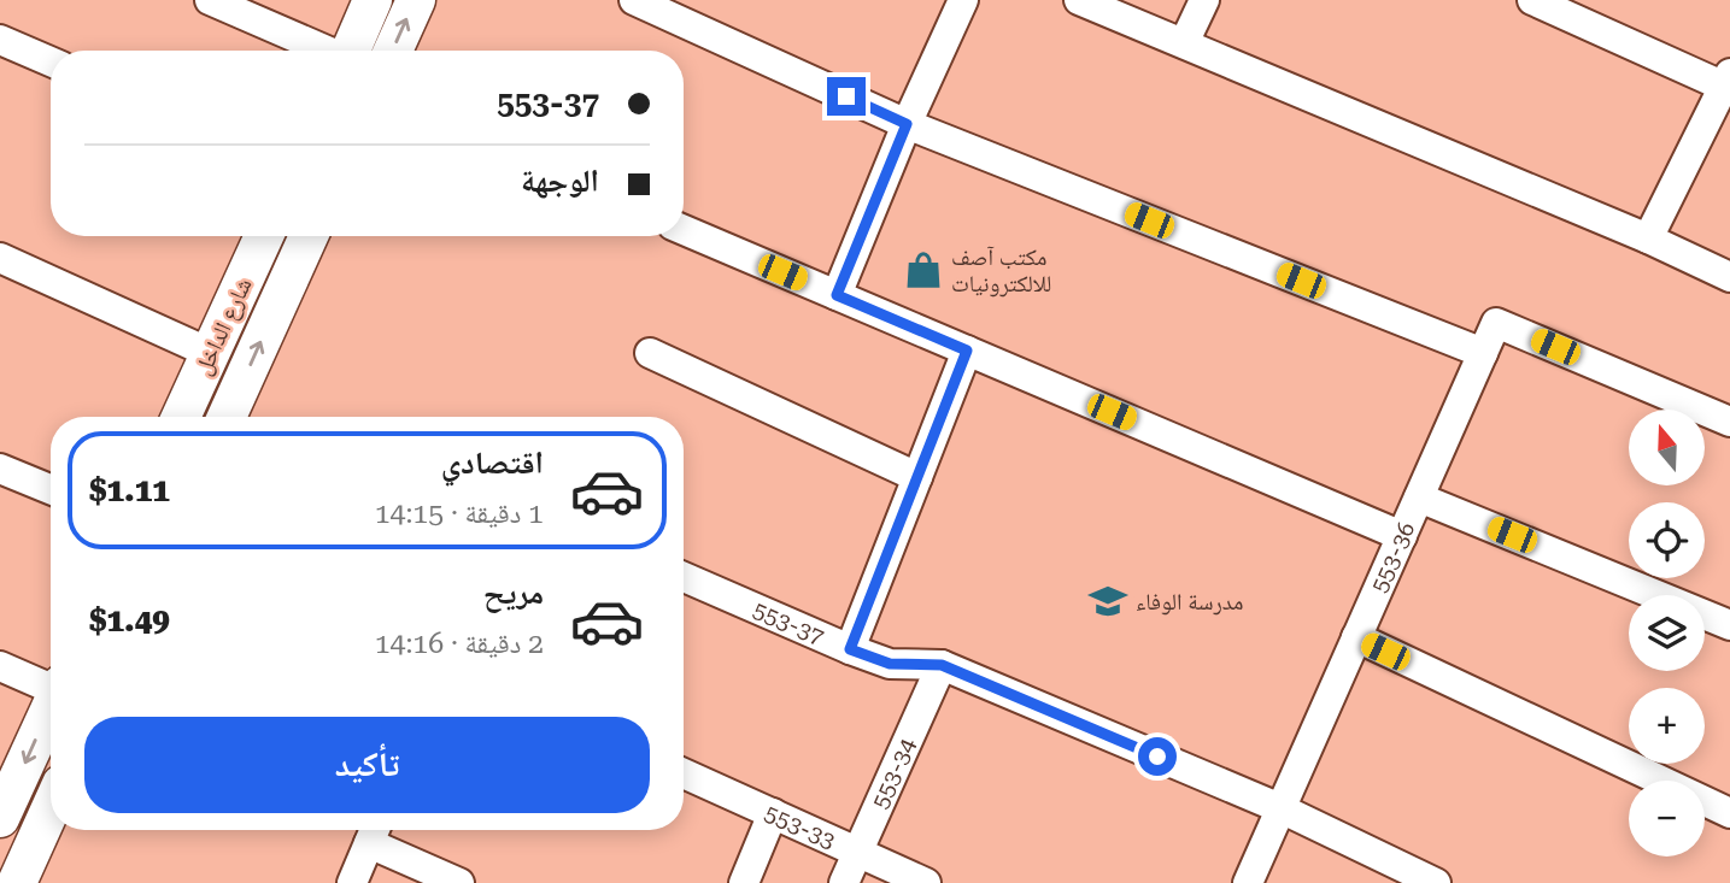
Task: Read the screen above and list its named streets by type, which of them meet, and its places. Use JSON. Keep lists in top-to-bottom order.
{
  "streets": {
    "main road": ["شارع الداخل"],
    "street": [
      "553-36",
      "553-37",
      "553-34",
      "553-33"
    ]
  },
  "crossings": [
    ["553-36", "553-37"],
    ["553-37", "553-34"],
    ["553-34", "553-33"]
  ],
  "places": {
    "shop": ["مكتب آصف للالكترونيات"],
    "school or university": ["مدرسة الوفاء"]
  },
  "north": "top",
  "page": {
    "banner": ["553-37", "الوجهة"],
    "map_buttons": ["+", "−"],
    "list": [
      {
        "name": "اقتصادي",
        "note": "1 دقيقة · 14:15",
        "value": "$1.11"
      },
      {
        "name": "مريح",
        "note": "2 دقيقة · 14:16",
        "value": "$1.49"
      }
    ],
    "buttons": "تأكيد"
  }
}
